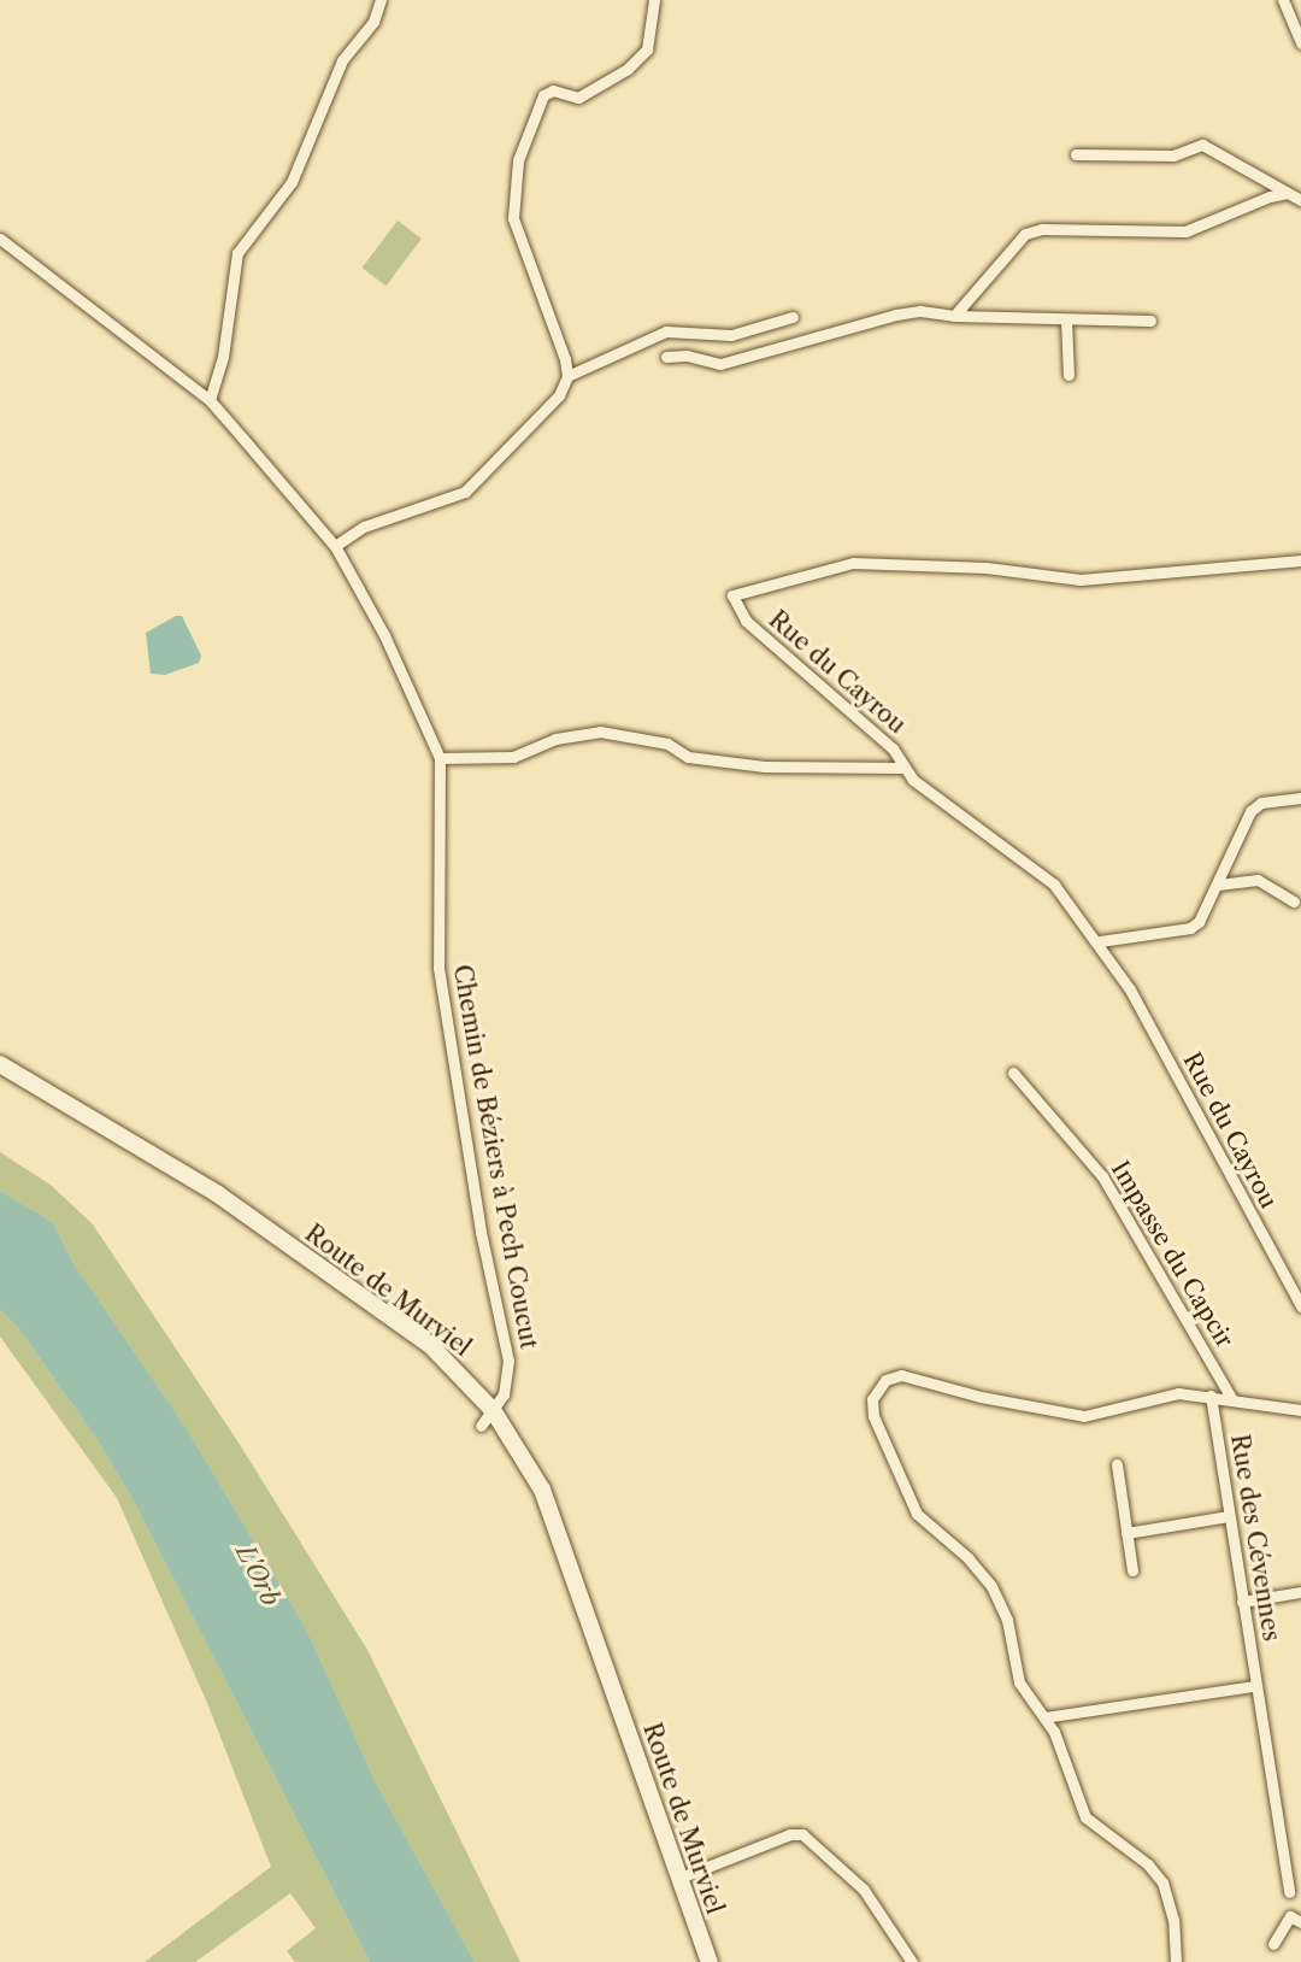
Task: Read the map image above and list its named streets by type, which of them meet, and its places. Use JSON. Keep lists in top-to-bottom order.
{
  "streets": {
    "main road": ["Route de Murviel"],
    "street": [
      "Rue du Cayrou",
      "Chemin de Béziers à Pech Coucut",
      "Impasse du Capcir",
      "Rue des Cévennes"
    ]
  },
  "crossings": [
    ["Chemin de Béziers à Pech Coucut", "Route de Murviel"]
  ],
  "water": ["L'Orb"]
}
